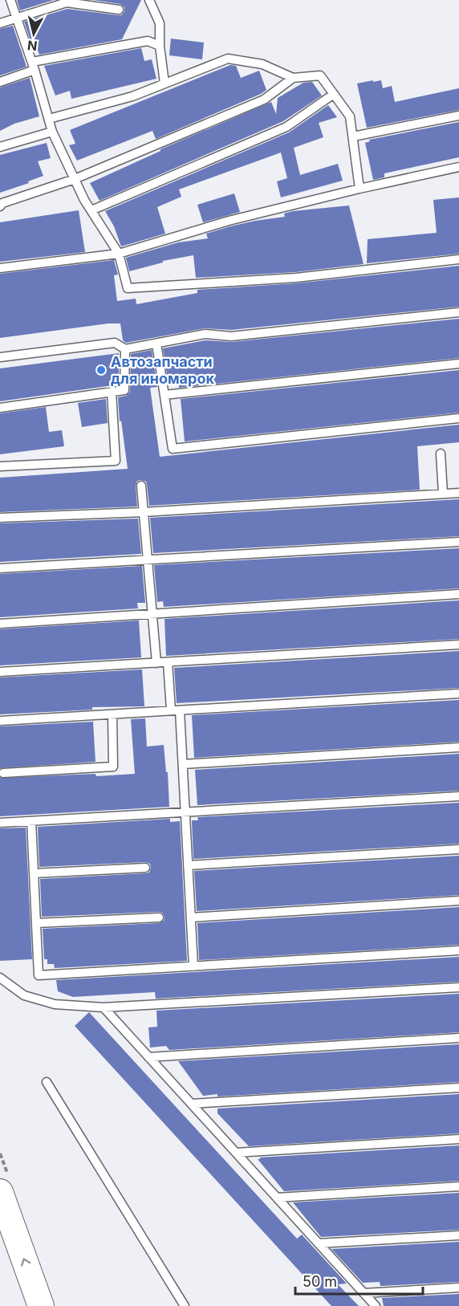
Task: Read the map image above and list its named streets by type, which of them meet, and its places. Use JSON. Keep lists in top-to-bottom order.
{
  "places": ["Автозапчасти для иномарок"],
  "scale_bar": "50 m",
  "north": "bottom"
}
